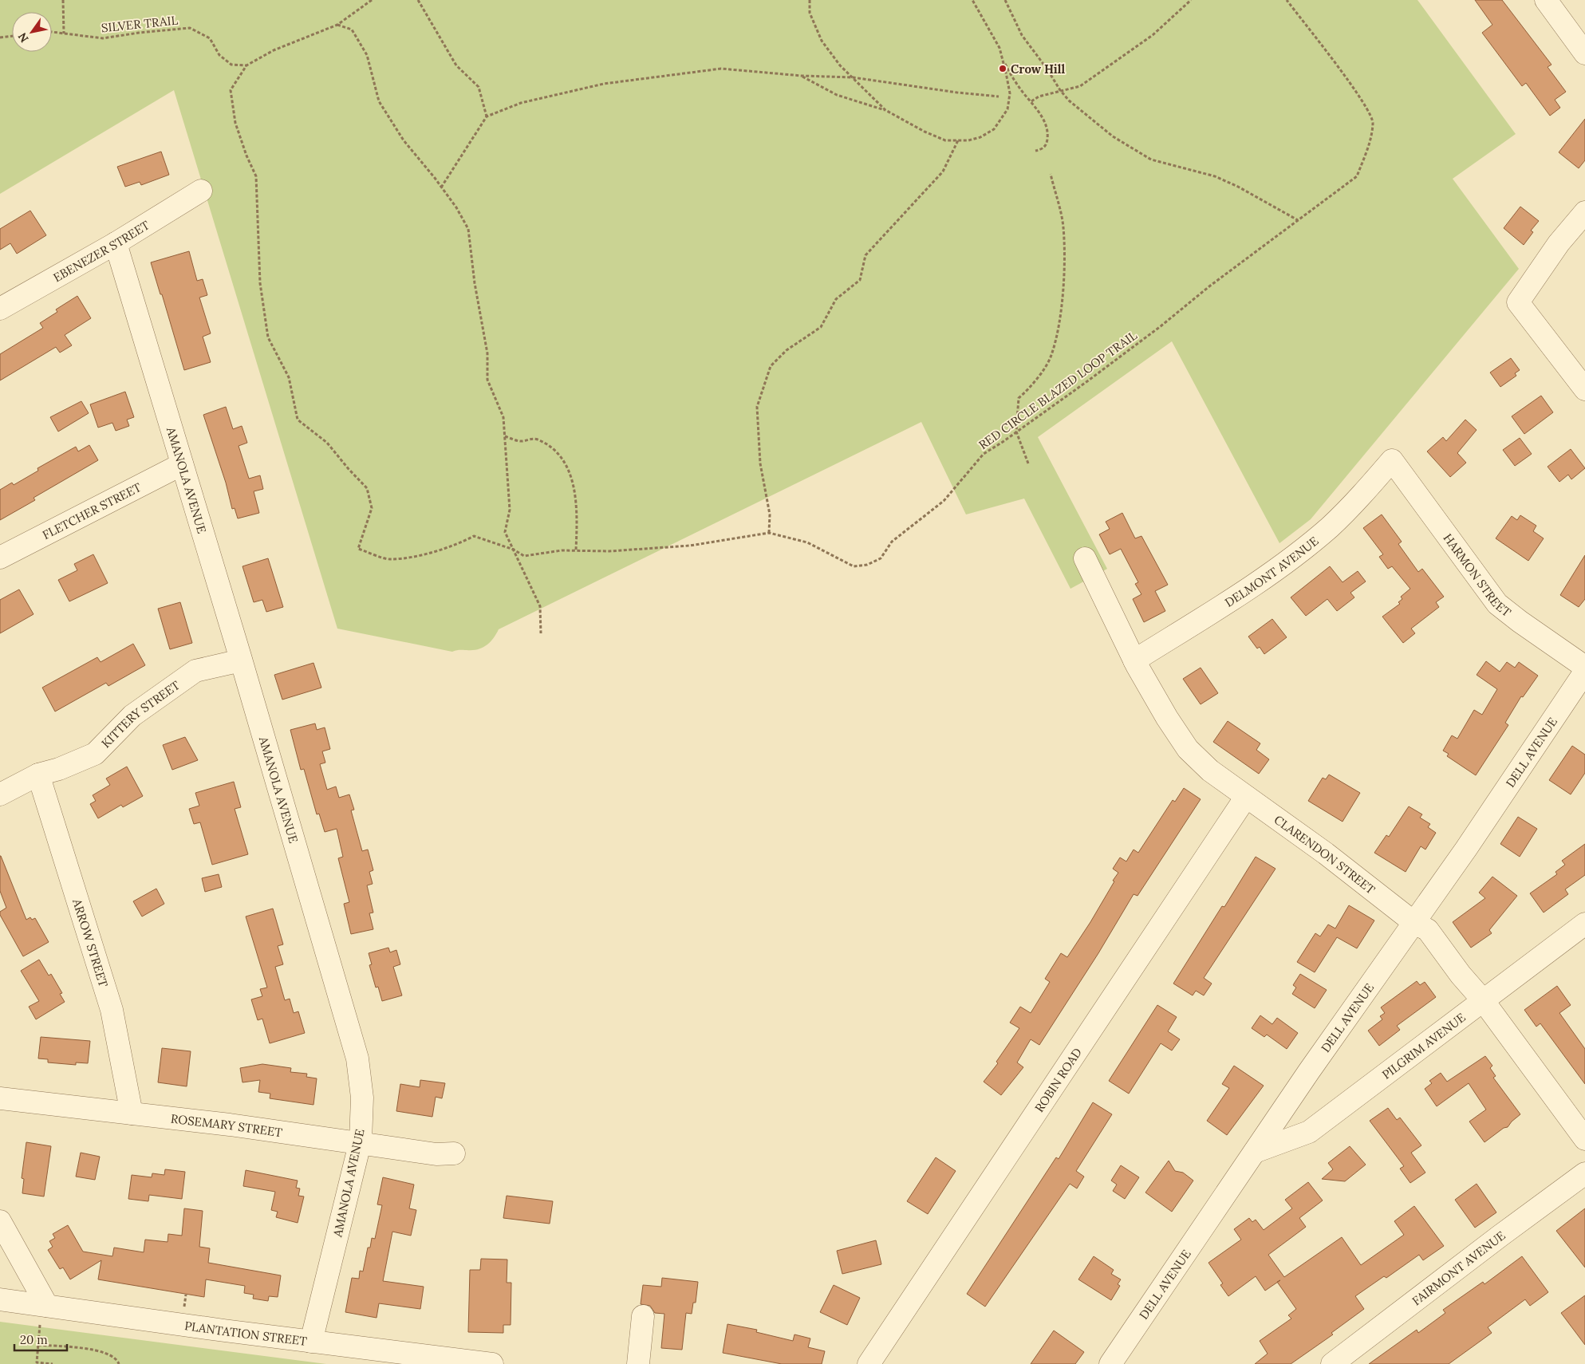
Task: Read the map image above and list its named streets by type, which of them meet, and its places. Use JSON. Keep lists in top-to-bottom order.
{
  "streets": {
    "street": [
      "EBENEZER STREET",
      "AMANOLA AVENUE",
      "FLETCHER STREET",
      "DELMONT AVENUE",
      "HARMON STREET",
      "KITTERY STREET",
      "DELL AVENUE",
      "CLARENDON STREET",
      "ARROW STREET",
      "PILGRIM AVENUE",
      "ROBIN ROAD",
      "ROSEMARY STREET",
      "FAIRMONT AVENUE",
      "PLANTATION STREET"
    ],
    "path": ["SILVER TRAIL", "RED CIRCLE BLAZED LOOP TRAIL"]
  },
  "crossings": [
    ["SILVER TRAIL", "RED CIRCLE BLAZED LOOP TRAIL"],
    ["EBENEZER STREET", "AMANOLA AVENUE"],
    ["AMANOLA AVENUE", "FLETCHER STREET"],
    ["AMANOLA AVENUE", "KITTERY STREET"],
    ["AMANOLA AVENUE", "ROSEMARY STREET"],
    ["AMANOLA AVENUE", "PLANTATION STREET"],
    ["DELMONT AVENUE", "HARMON STREET"],
    ["DELMONT AVENUE", "CLARENDON STREET"],
    ["KITTERY STREET", "ARROW STREET"],
    ["DELL AVENUE", "CLARENDON STREET"],
    ["DELL AVENUE", "PILGRIM AVENUE"],
    ["CLARENDON STREET", "PILGRIM AVENUE"],
    ["CLARENDON STREET", "ROBIN ROAD"],
    ["ARROW STREET", "ROSEMARY STREET"]
  ],
  "places": ["Crow Hill"],
  "scale_bar": "20 m",
  "north": "bottom left"
}
